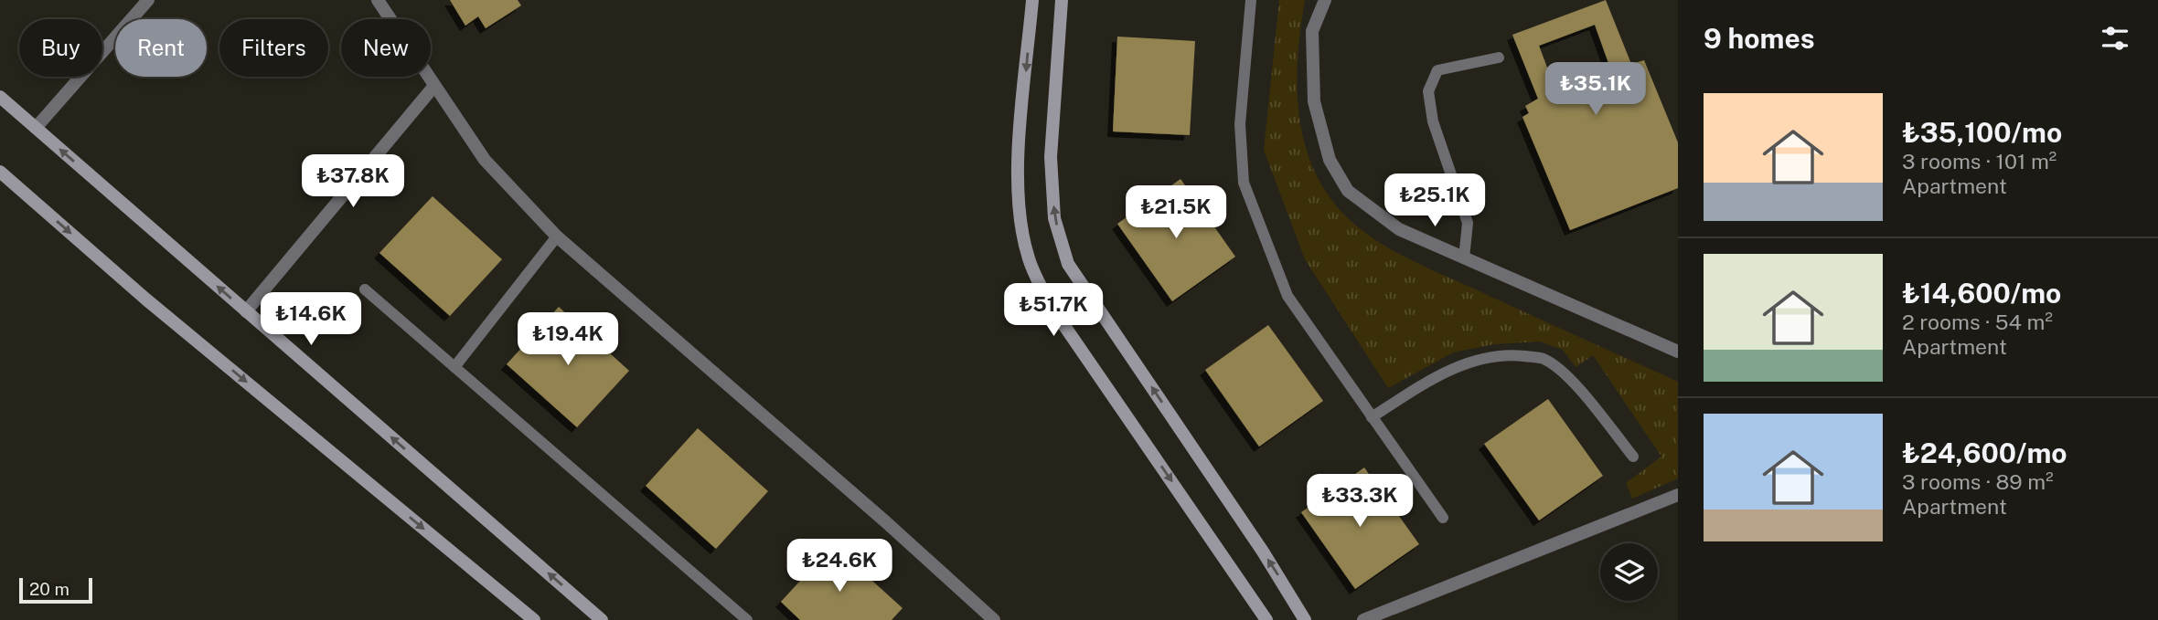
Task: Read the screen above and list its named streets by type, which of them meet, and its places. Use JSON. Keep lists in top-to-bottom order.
{
  "scale_bar": "20 m",
  "page": {
    "heading": "9 homes",
    "chip": [
      "Buy",
      "Rent",
      "Filters",
      "New"
    ],
    "price": [
      "₺35.1K",
      "₺37.8K",
      "₺25.1K",
      "₺21.5K",
      "₺51.7K",
      "₺14.6K",
      "₺19.4K",
      "₺33.3K",
      "₺24.6K"
    ],
    "list": [
      {
        "name": "₺35,100/mo",
        "note": "3 rooms · 101 m² · Apartment"
      },
      {
        "name": "₺14,600/mo",
        "note": "2 rooms · 54 m² · Apartment"
      },
      {
        "name": "₺24,600/mo",
        "note": "3 rooms · 89 m² · Apartment"
      }
    ],
    "scale": "20 m"
  }
}
